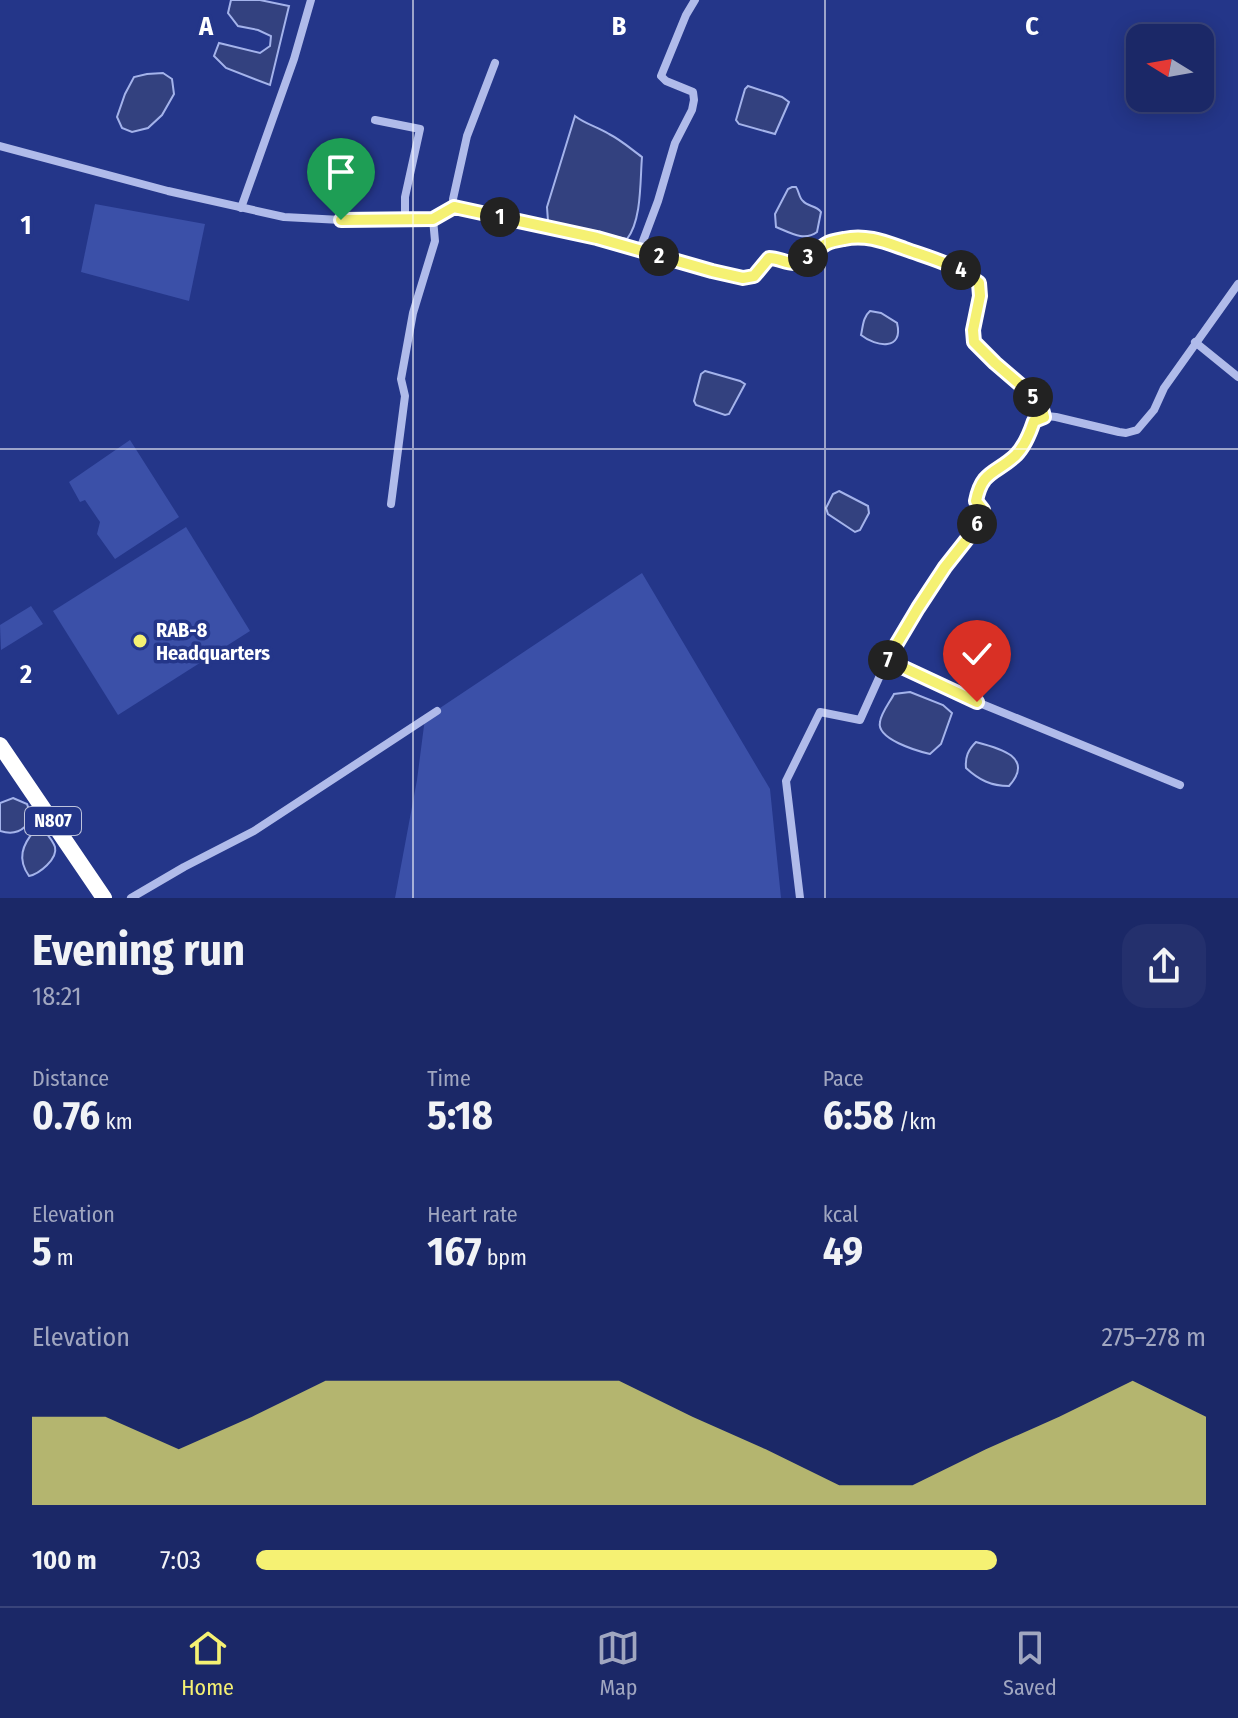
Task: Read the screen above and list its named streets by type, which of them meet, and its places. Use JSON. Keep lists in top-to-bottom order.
{
  "streets": {
    "highway": ["N807"]
  },
  "places": ["RAB-8 Headquarters"],
  "north": "left",
  "page": {
    "pins": [
      "1",
      "2",
      "3",
      "4",
      "5",
      "6",
      "7"
    ],
    "heading": ["Evening run", "18:21"],
    "stats": [
      ["Distance", "0.76 km"],
      ["Time", "5:18"],
      ["Pace", "6:58 /km"],
      ["Elevation", "5 m"],
      ["Heart rate", "167 bpm"],
      ["kcal", "49"]
    ],
    "chart": ["Elevation", "275–278 m"],
    "list": [
      {
        "name": "100 m",
        "note": "7:03"
      }
    ],
    "tabs": ["Home", "Map", "Saved"]
  },
  "grid": {
    "columns": ["A", "B", "C"],
    "rows": ["1", "2"]
  }
}
